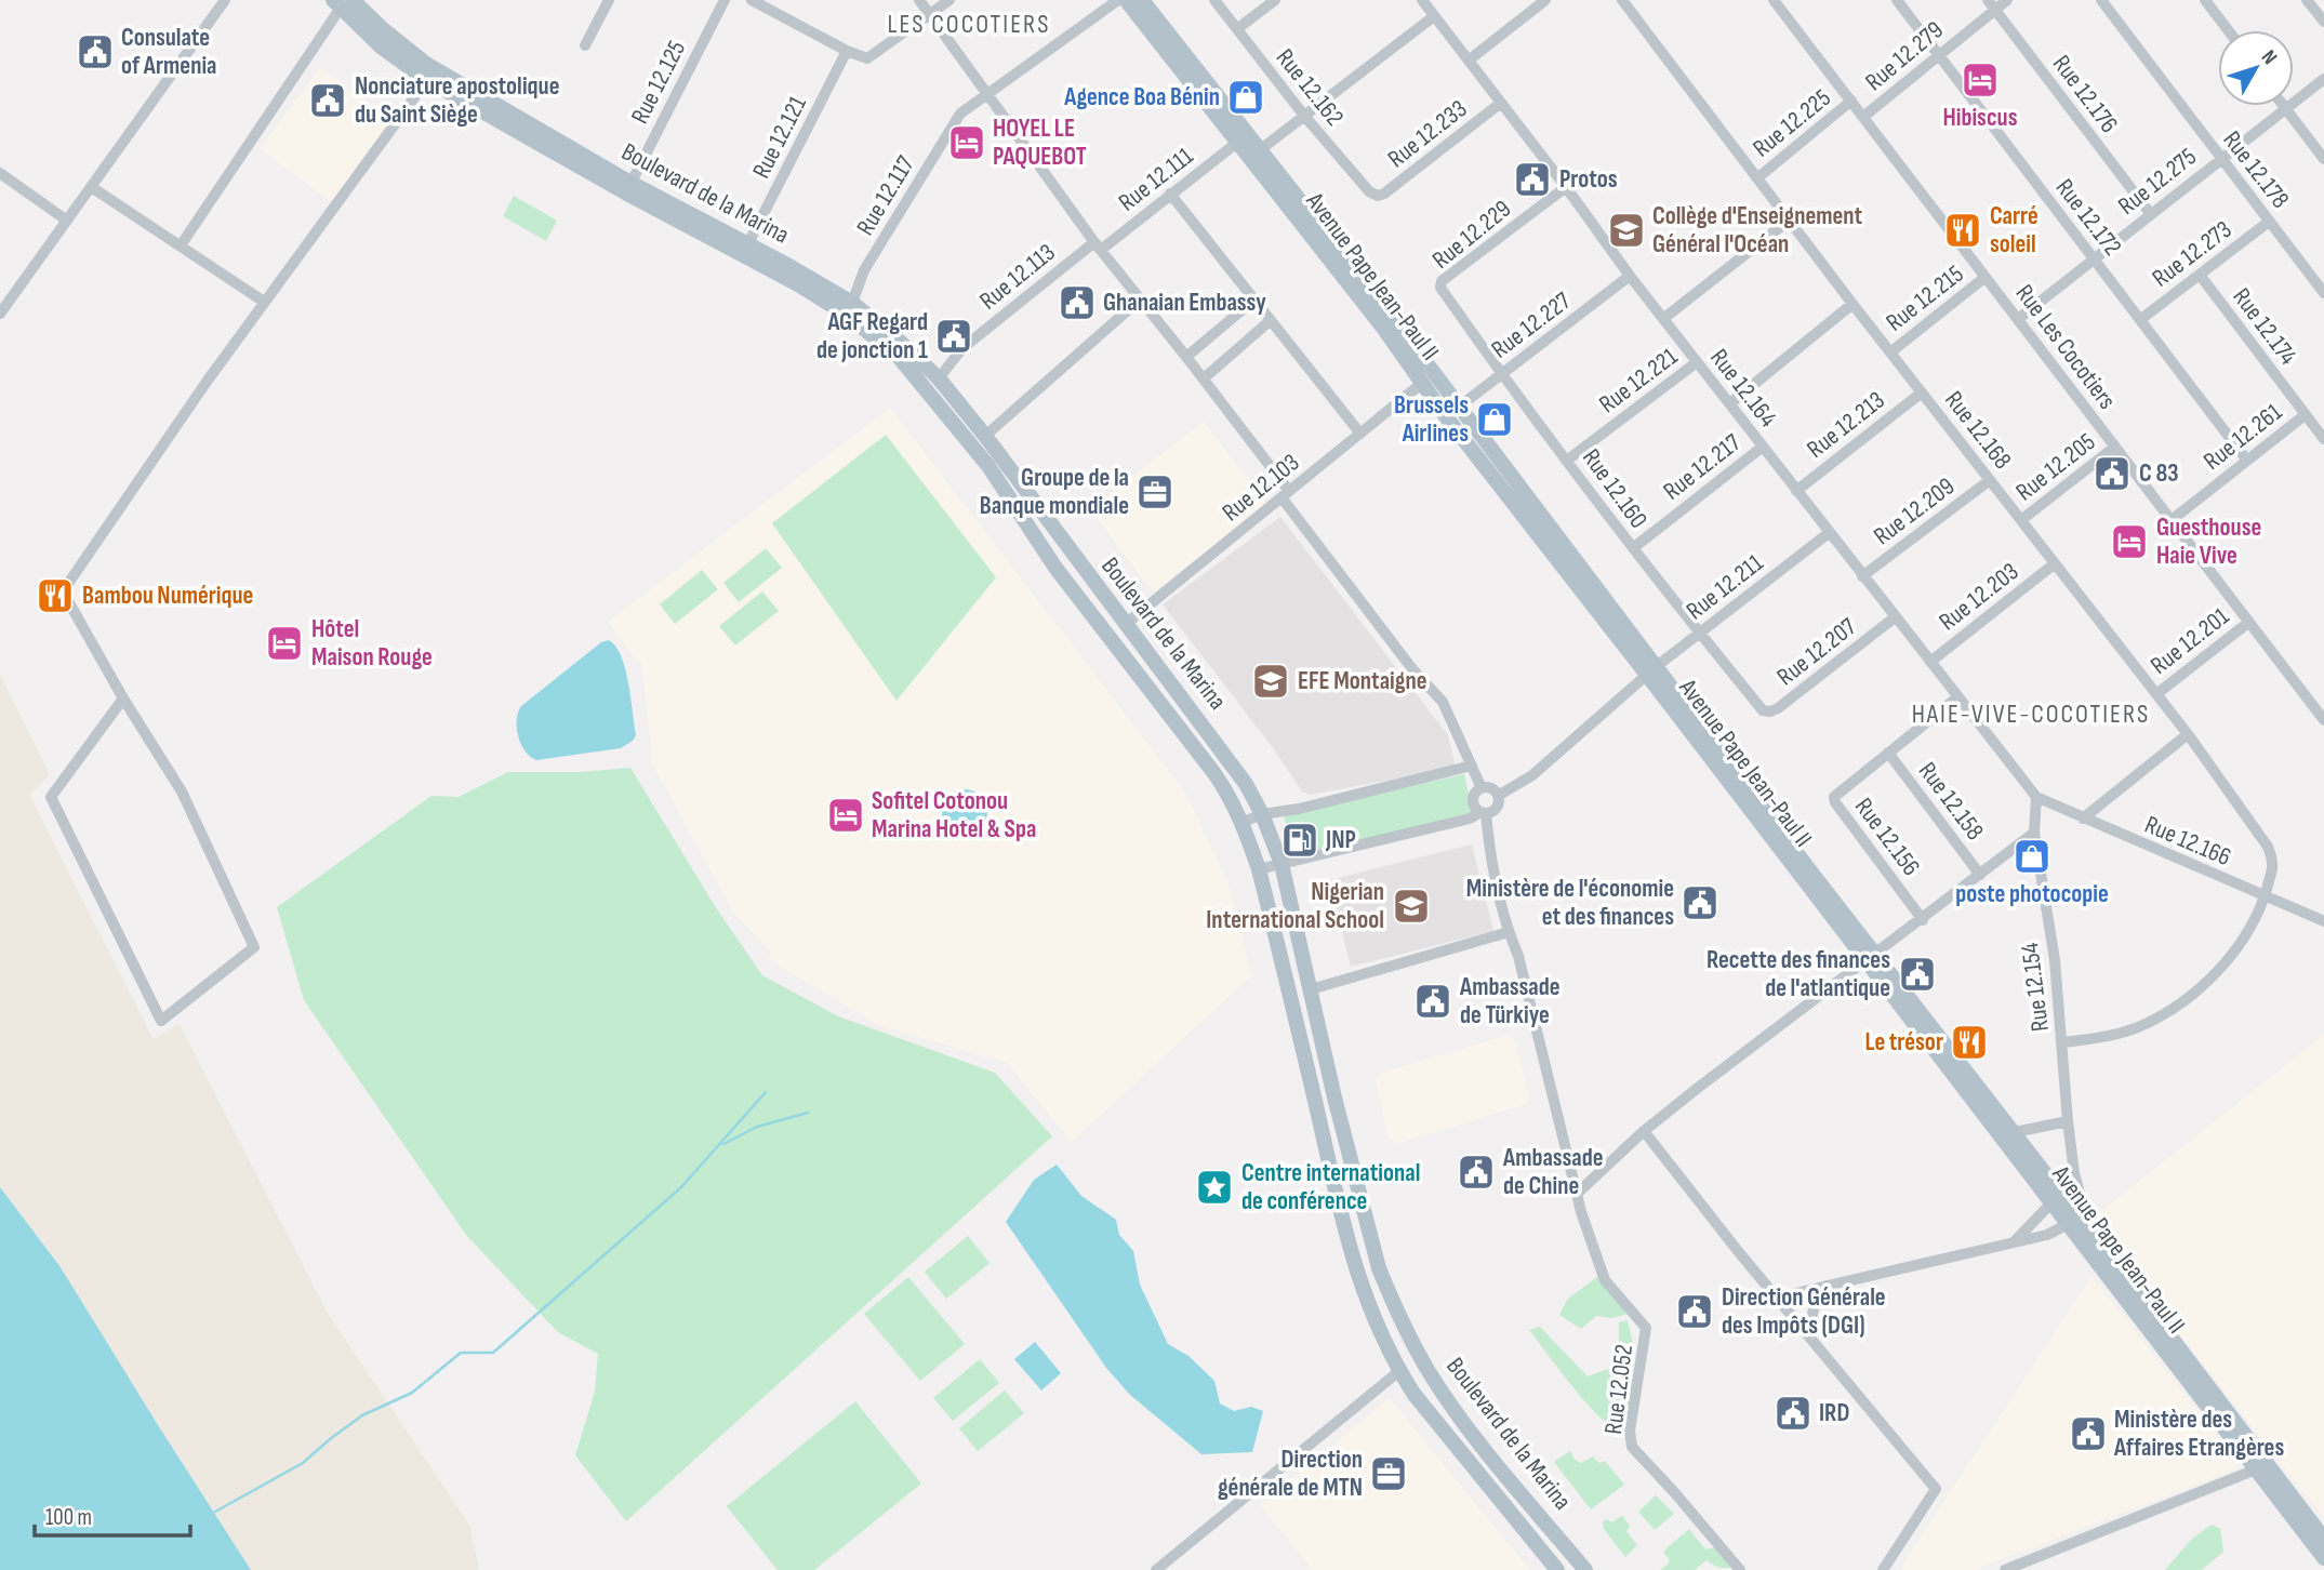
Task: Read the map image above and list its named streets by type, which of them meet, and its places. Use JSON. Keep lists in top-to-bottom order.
{
  "streets": {
    "main road": ["Boulevard de la Marina", "Avenue Pape Jean-Paul II"],
    "street": [
      "Rue 12.279",
      "Rue 12.125",
      "Rue 12.162",
      "Rue 12.176",
      "Rue 12.225",
      "Rue 12.233",
      "Rue 12.121",
      "Rue 12.178",
      "Rue 12.111",
      "Rue 12.275",
      "Rue 12.117",
      "Rue 12.172",
      "Rue 12.229",
      "Rue 12.273",
      "Rue 12.113",
      "Rue 12.215",
      "Rue 12.227",
      "Rue 12.174",
      "Rue Les Cocotiers",
      "Rue 12.221",
      "Rue 12.164",
      "Rue 12.213",
      "Rue 12.168",
      "Rue 12.261",
      "Rue 12.217",
      "Rue 12.205",
      "Rue 12.103",
      "Rue 12.160",
      "Rue 12.209",
      "Rue 12.211",
      "Rue 12.203",
      "Rue 12.201",
      "Rue 12.207",
      "Rue 12.158",
      "Rue 12.156",
      "Rue 12.166",
      "Rue 12.154",
      "Rue 12.052"
    ]
  },
  "crossings": [
    ["Rue 12.279", "Rue 12.176"],
    ["Rue 12.279", "Rue 12.172"],
    ["Rue 12.279", "Rue Les Cocotiers"],
    ["Rue 12.125", "Boulevard de la Marina"],
    ["Rue 12.162", "Rue 12.233"],
    ["Rue 12.176", "Rue 12.275"],
    ["Rue 12.225", "Rue Les Cocotiers"],
    ["Rue 12.225", "Rue 12.168"],
    ["Rue 12.233", "Rue 12.164"],
    ["Rue 12.121", "Boulevard de la Marina"],
    ["Rue 12.178", "Rue 12.275"],
    ["Rue 12.178", "Rue 12.273"],
    ["Rue 12.111", "Rue 12.113"],
    ["Rue 12.111", "Avenue Pape Jean-Paul II"],
    ["Rue 12.275", "Rue 12.172"],
    ["Rue 12.275", "Rue Les Cocotiers"],
    ["Boulevard de la Marina", "Rue 12.117"],
    ["Boulevard de la Marina", "Rue 12.113"],
    ["Boulevard de la Marina", "Rue 12.103"],
    ["Rue 12.172", "Rue 12.273"],
    ["Rue 12.172", "Rue 12.261"],
    ["Rue 12.229", "Rue 12.164"],
    ["Rue 12.229", "Rue 12.160"],
    ["Rue 12.273", "Rue 12.174"],
    ["Avenue Pape Jean-Paul II", "Rue 12.227"],
    ["Avenue Pape Jean-Paul II", "Rue 12.103"],
    ["Avenue Pape Jean-Paul II", "Rue 12.211"],
    ["Avenue Pape Jean-Paul II", "Rue 12.154"],
    ["Rue 12.215", "Rue Les Cocotiers"],
    ["Rue 12.215", "Rue 12.168"],
    ["Rue 12.227", "Rue 12.164"],
    ["Rue 12.227", "Rue 12.160"],
    ["Rue 12.174", "Rue 12.261"],
    ["Rue Les Cocotiers", "Rue 12.261"],
    ["Rue Les Cocotiers", "Rue 12.205"],
    ["Rue Les Cocotiers", "Rue 12.201"],
    ["Rue 12.221", "Rue 12.164"],
    ["Rue 12.221", "Rue 12.160"],
    ["Rue 12.164", "Rue 12.213"],
    ["Rue 12.164", "Rue 12.217"],
    ["Rue 12.164", "Rue 12.209"],
    ["Rue 12.164", "Rue 12.211"],
    ["Rue 12.164", "Rue 12.203"],
    ["Rue 12.164", "Rue 12.207"],
    ["Rue 12.164", "Rue 12.156"],
    ["Rue 12.164", "Rue 12.166"],
    ["Rue 12.164", "Rue 12.154"],
    ["Rue 12.213", "Rue 12.168"],
    ["Rue 12.168", "Rue 12.205"],
    ["Rue 12.168", "Rue 12.209"],
    ["Rue 12.168", "Rue 12.203"],
    ["Rue 12.168", "Rue 12.201"],
    ["Rue 12.168", "Rue 12.166"],
    ["Rue 12.168", "Rue 12.154"],
    ["Rue 12.217", "Rue 12.160"],
    ["Rue 12.160", "Rue 12.211"],
    ["Rue 12.160", "Rue 12.207"],
    ["Rue 12.211", "Rue 12.052"],
    ["Rue 12.158", "Rue 12.156"],
    ["Rue 12.166", "Rue 12.154"]
  ],
  "districts": ["LES COCOTIERS", "HAIE-VIVE-COCOTIERS"],
  "places": {
    "public building": [
      "Consulate of Armenia",
      "Nonciature apostolique du Saint Siège",
      "Protos",
      "Ghanaian Embassy",
      "AGF Regard de jonction 1",
      "C 83",
      "Ministère de l'économie et des finances",
      "Recette des finances de l'atlantique",
      "Ambassade de Türkiye",
      "Ambassade de Chine",
      "Direction Générale des Impôts (DGI)",
      "IRD",
      "Ministère des Affaires Etrangères"
    ],
    "hotel": [
      "Hibiscus",
      "HOYEL LE PAQUEBOT",
      "Guesthouse Haie Vive",
      "Hôtel Maison Rouge",
      "Sofitel Cotonou Marina Hotel & Spa"
    ],
    "shop": ["Agence Boa Bénin", "Brussels Airlines", "poste photocopie"],
    "school or university": ["Collège d'Enseignement Général l'Océan", "EFE Montaigne", "Nigerian International School"],
    "restaurant": ["Carré soleil", "Bambou Numérique", "Le trésor"],
    "office": ["Groupe de la Banque mondiale", "Direction générale de MTN"],
    "fuel station": ["JNP"],
    "place": ["Centre international de conférence"]
  },
  "scale_bar": "100 m",
  "north": "top right"
}
